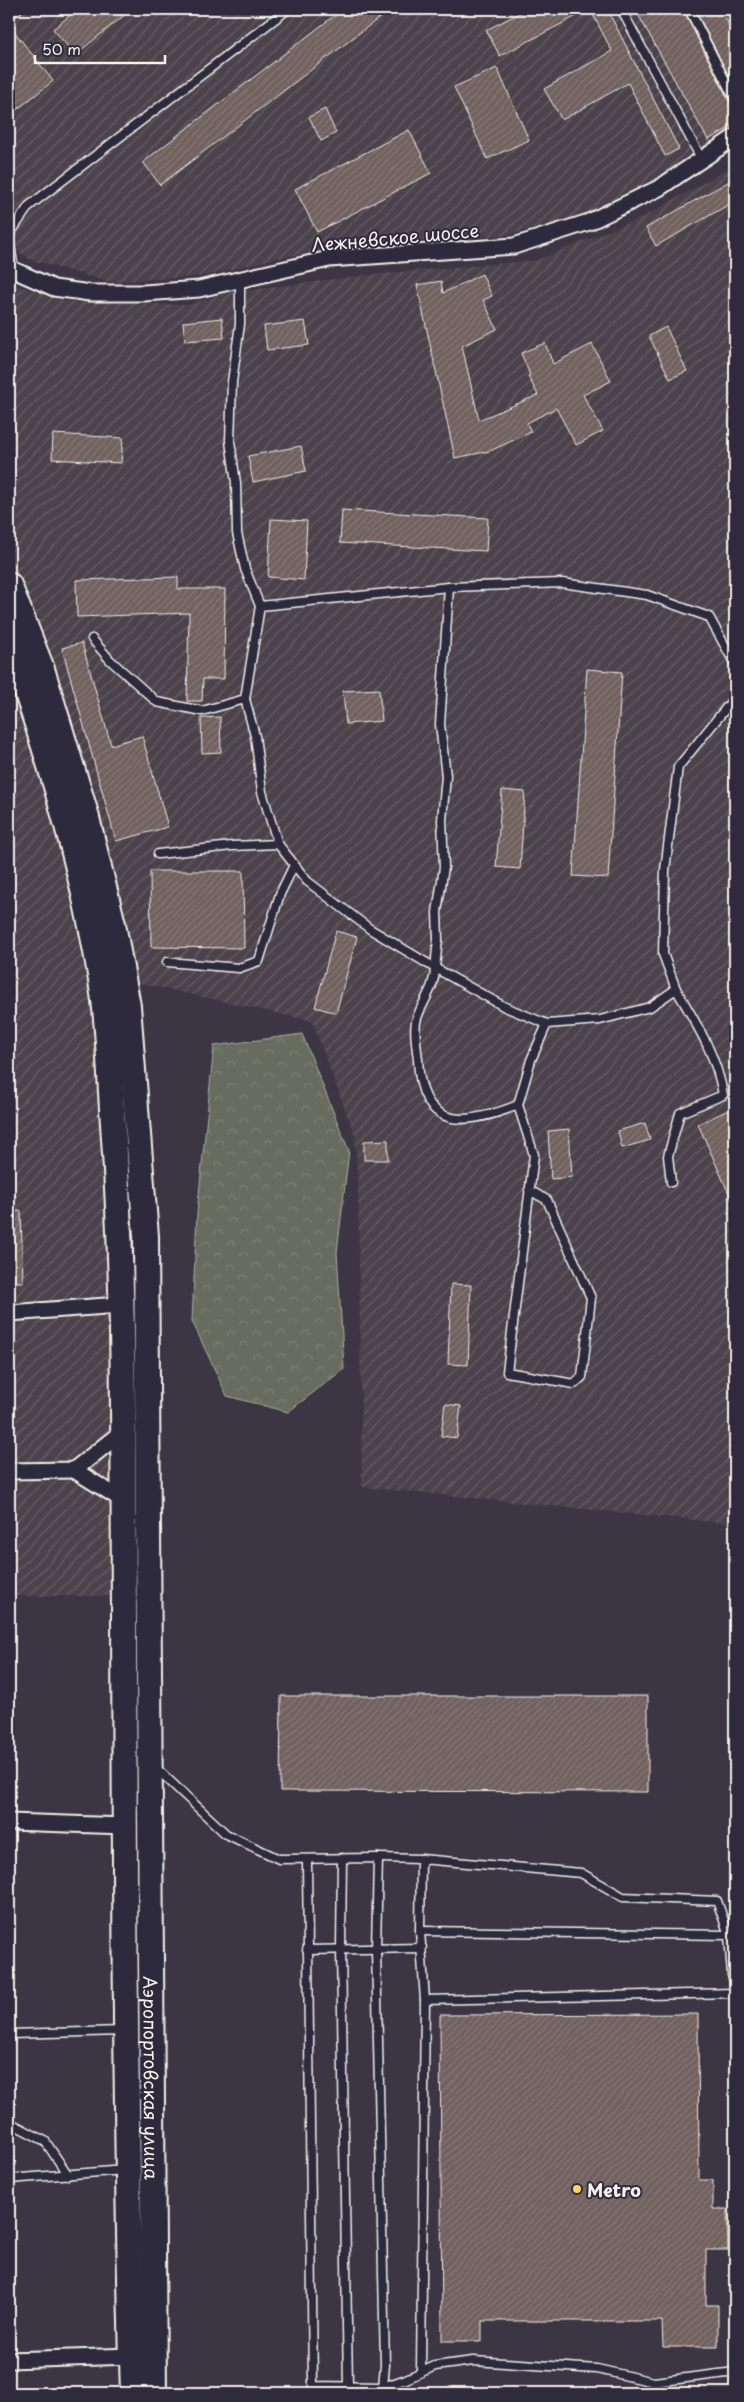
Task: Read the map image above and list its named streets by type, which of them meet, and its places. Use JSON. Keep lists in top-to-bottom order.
{
  "streets": {
    "main road": ["Аэропортовская улица"],
    "street": ["Лежневское шоссе"]
  },
  "places": ["Metro"],
  "scale_bar": "50 m"
}
